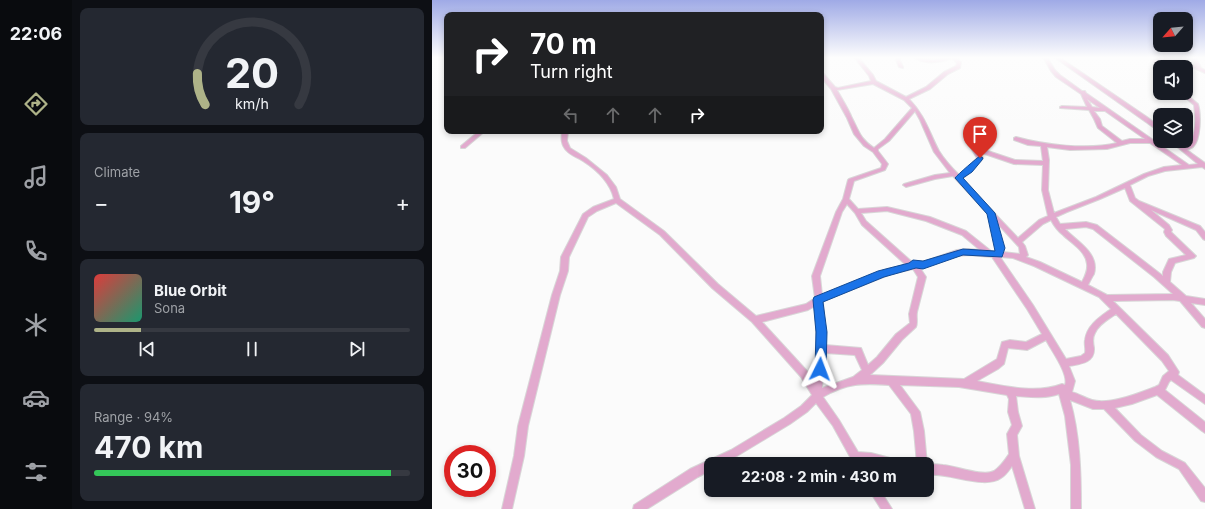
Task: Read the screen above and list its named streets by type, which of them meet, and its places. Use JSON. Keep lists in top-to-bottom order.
{
  "north": "bottom left",
  "page": {
    "tabs": "22:06",
    "turn": ["70 m", "Turn right"],
    "tile": [
      "Climate",
      ["Range · 94%", "470 km"]
    ],
    "heat": ["−", "19°", "+"],
    "song": ["Blue Orbit", "Sona"],
    "limit": "30",
    "trip": "22:08 · 2 min · 430 m",
    "gauge": ["20", "km/h"]
  }
}
